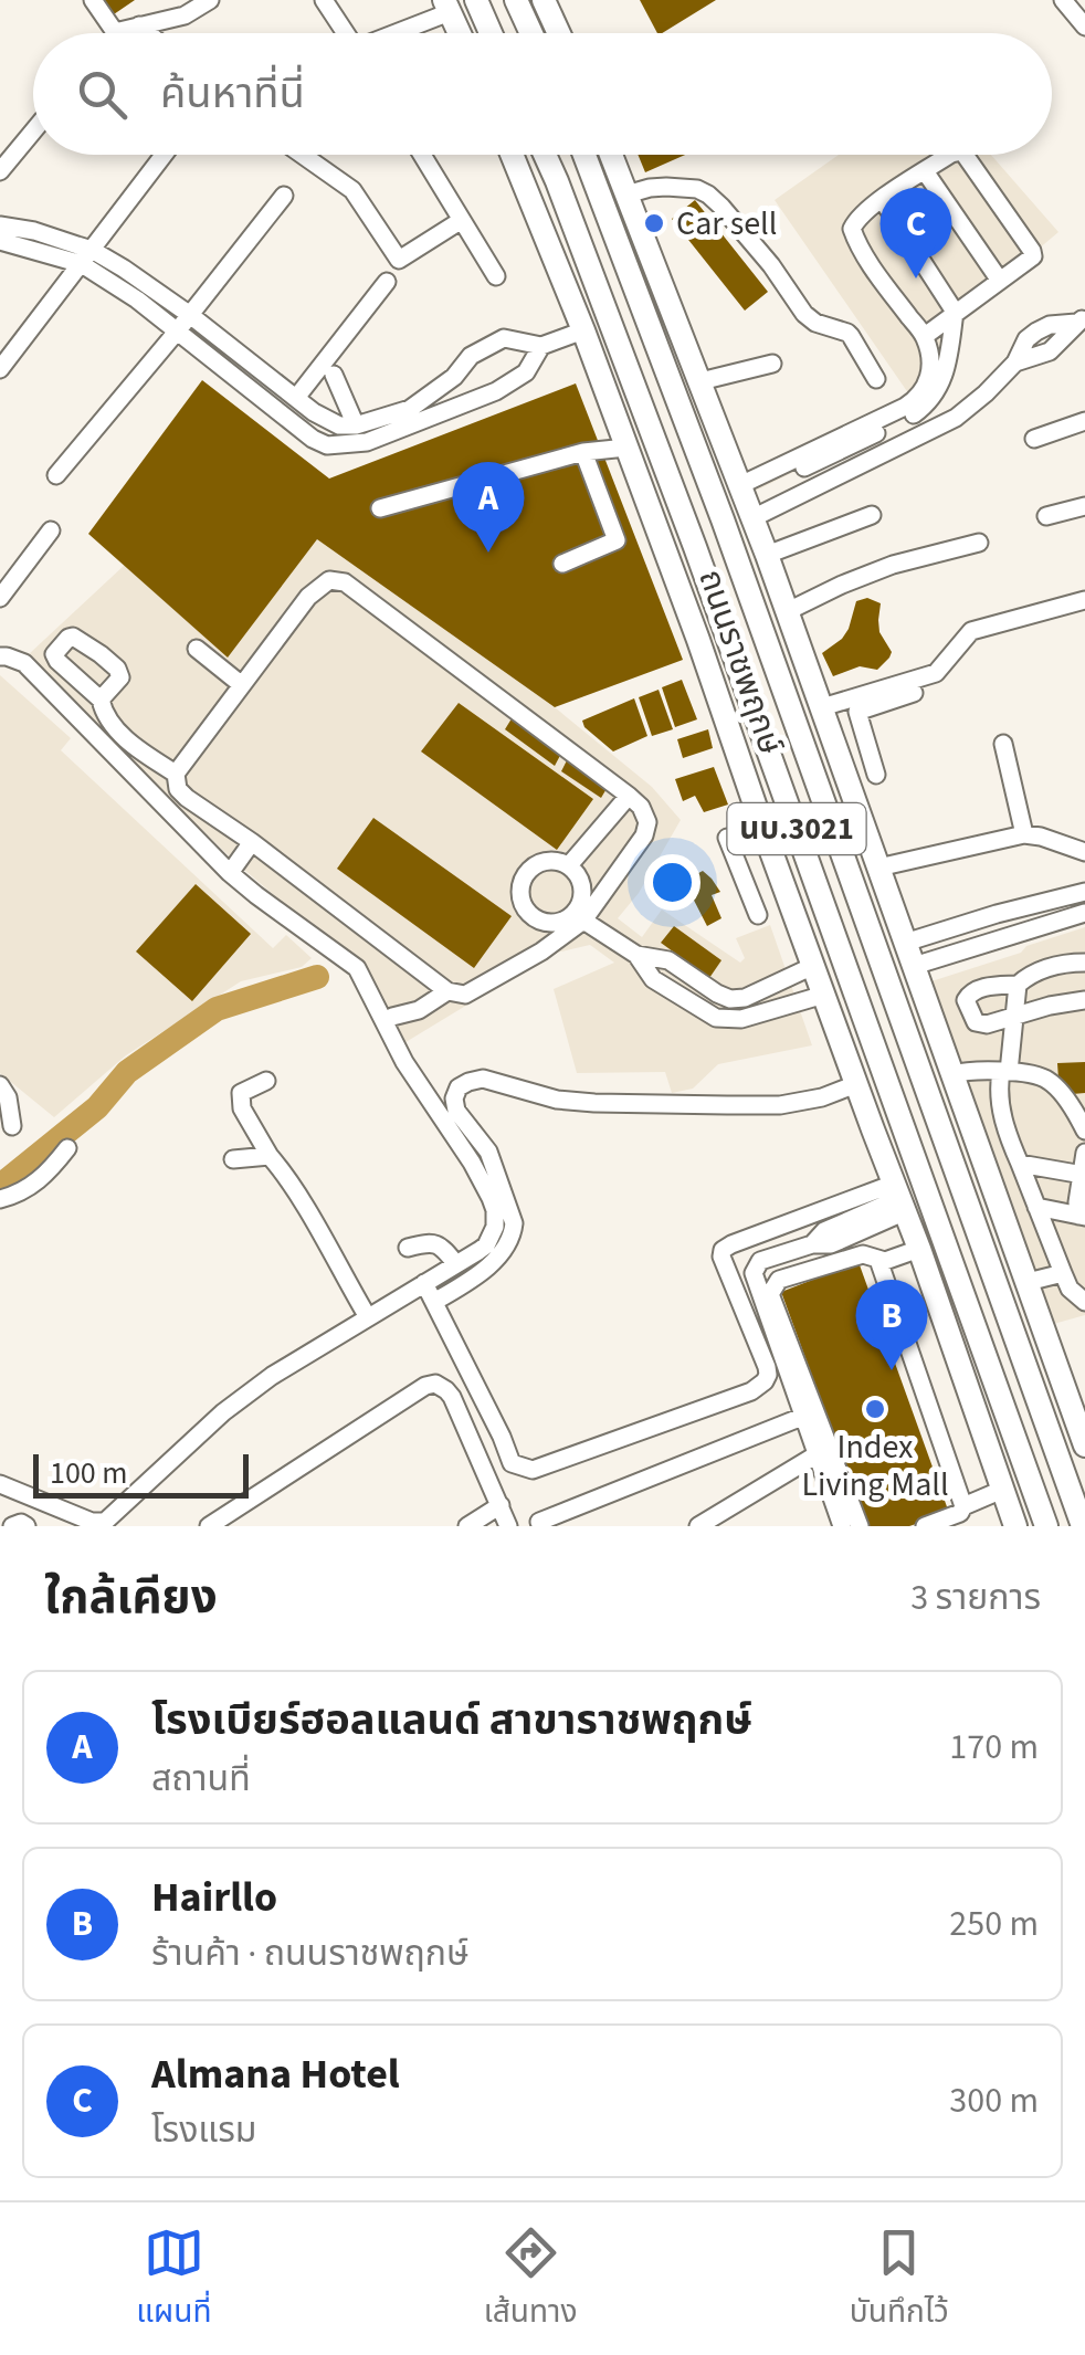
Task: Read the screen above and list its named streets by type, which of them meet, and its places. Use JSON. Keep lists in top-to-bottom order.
{
  "streets": {
    "main road": ["ถนนราชพฤกษ์", "นบ.3021"]
  },
  "places": ["Car sell", "Index Living Mall"],
  "scale_bar": "100 m",
  "page": {
    "search": "ค้นหาที่นี่",
    "pins": ["C", "A", "B"],
    "scale": "100 m",
    "heading": ["ใกล้เคียง", "3 รายการ"],
    "list": [
      {
        "mark": "A",
        "name": "โรงเบียร์ฮอลแลนด์ สาขาราชพฤกษ์",
        "note": "สถานที่",
        "value": "170 m"
      },
      {
        "mark": "B",
        "name": "Hairllo",
        "note": "ร้านค้า · ถนนราชพฤกษ์",
        "value": "250 m"
      },
      {
        "mark": "C",
        "name": "Almana Hotel",
        "note": "โรงแรม",
        "value": "300 m"
      }
    ],
    "nav": ["แผนที่", "เส้นทาง", "บันทึกไว้"]
  }
}
